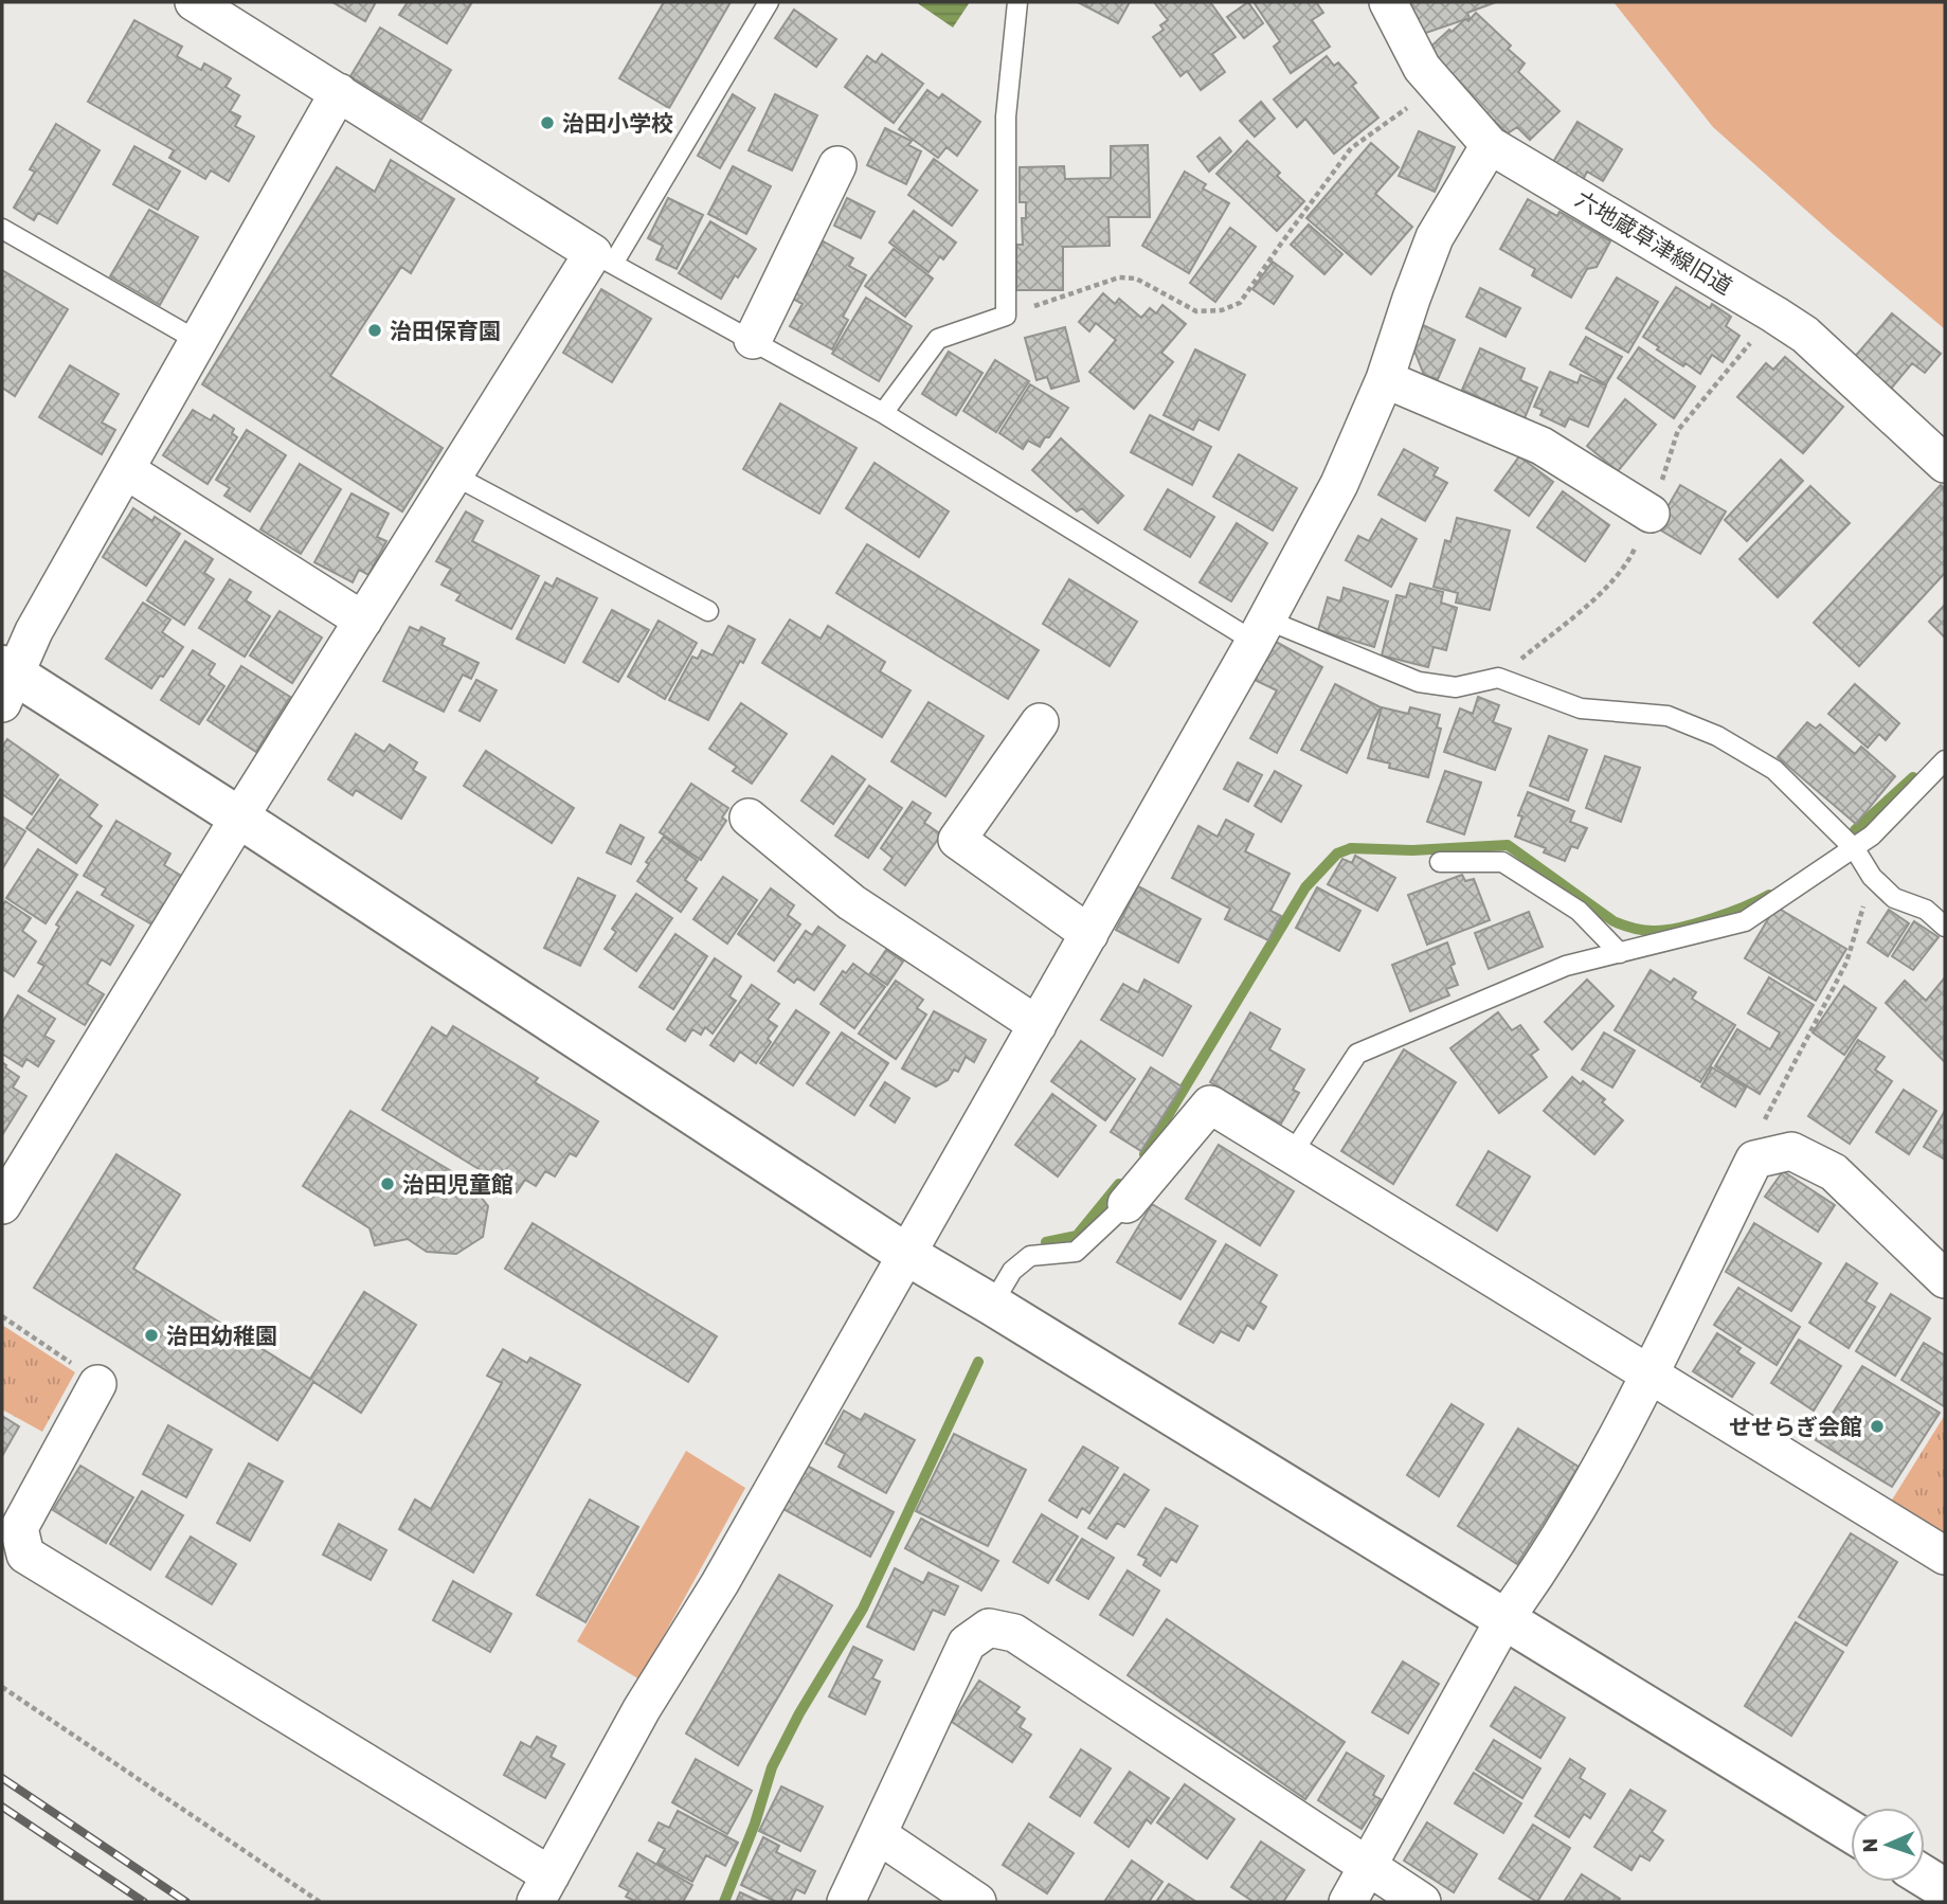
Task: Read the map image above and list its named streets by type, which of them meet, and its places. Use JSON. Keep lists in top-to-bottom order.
{
  "streets": {
    "street": ["六地蔵草津線旧道"]
  },
  "places": [
    "治田小学校",
    "治田保育園",
    "治田児童館",
    "治田幼稚園",
    "せせらぎ会館"
  ],
  "north": "left"
}
